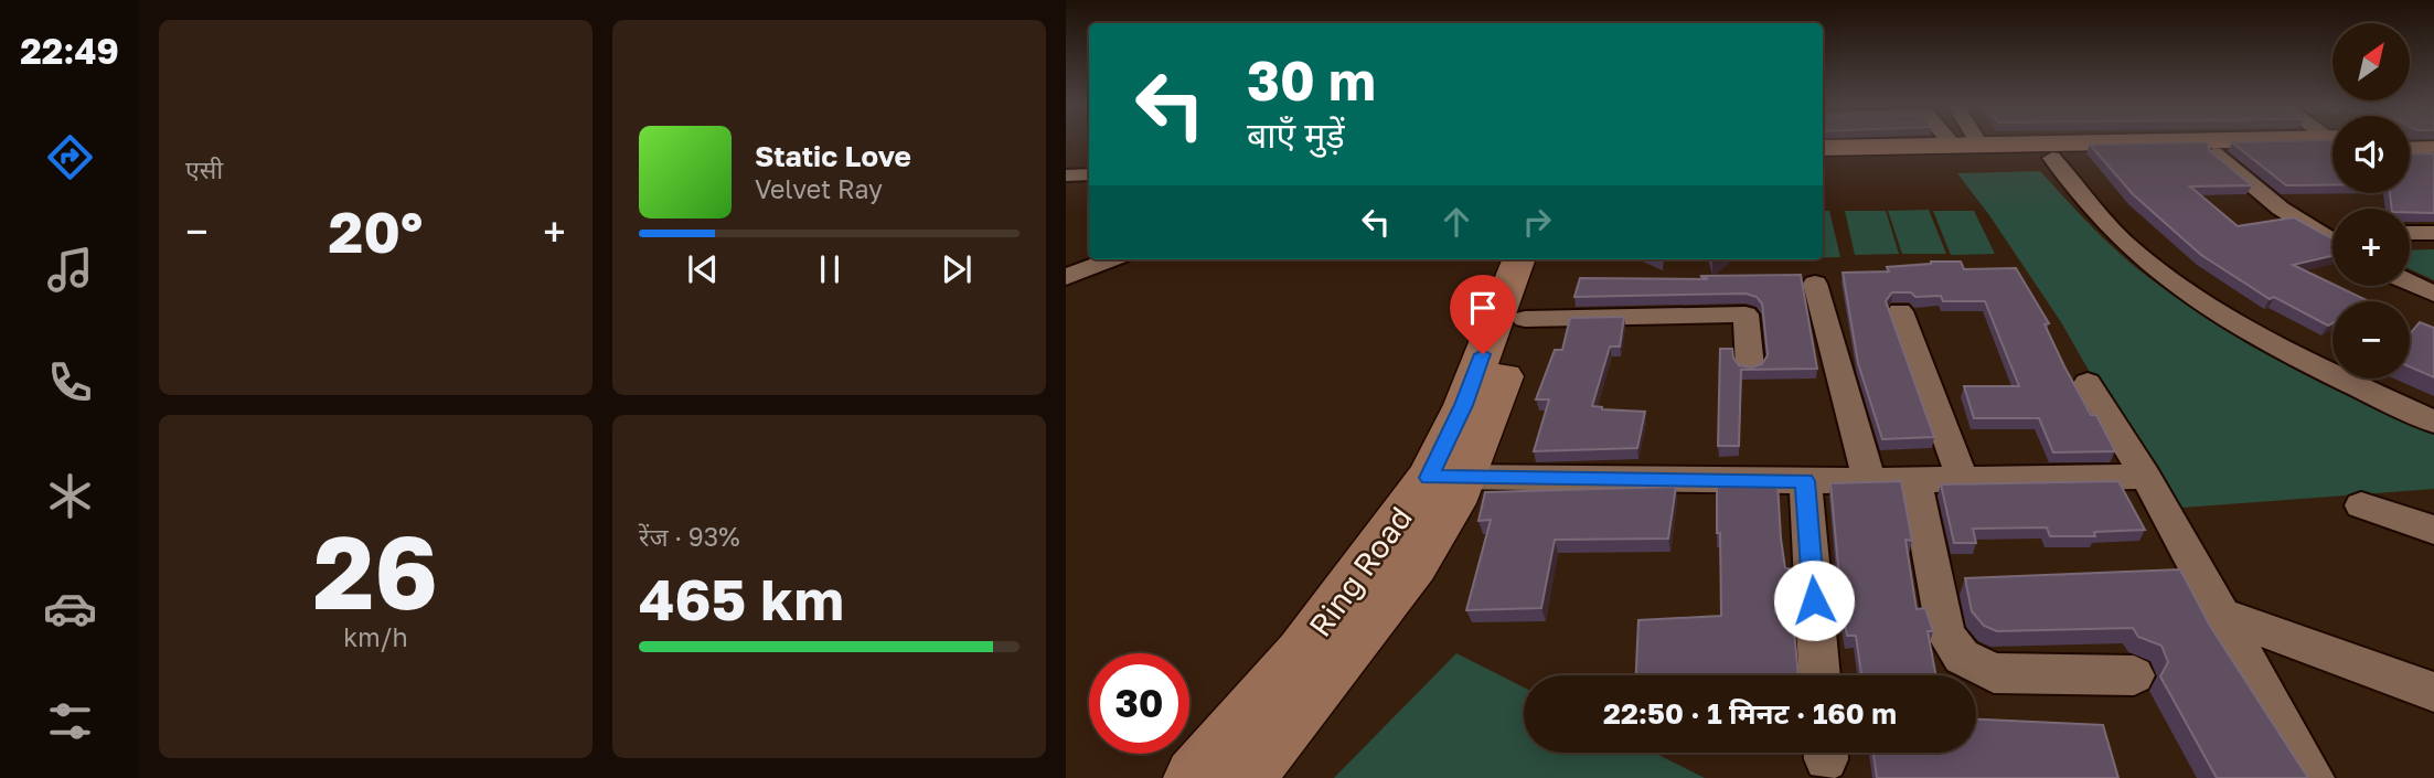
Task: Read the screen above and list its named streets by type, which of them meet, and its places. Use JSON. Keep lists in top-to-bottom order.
{
  "streets": {
    "street": ["Ring Road"]
  },
  "north": "top right",
  "page": {
    "tabs": "22:49",
    "tile": [
      "एसी",
      ["26", "km/h"],
      ["रेंज · 93%", "465 km"]
    ],
    "map_buttons": ["+", "−"],
    "turn": ["30 m", "बाएँ मुड़ें"],
    "song": ["Static Love", "Velvet Ray"],
    "heat": ["−", "20°", "+"],
    "limit": "30",
    "trip": "22:50 · 1 मिनट · 160 m"
  }
}
